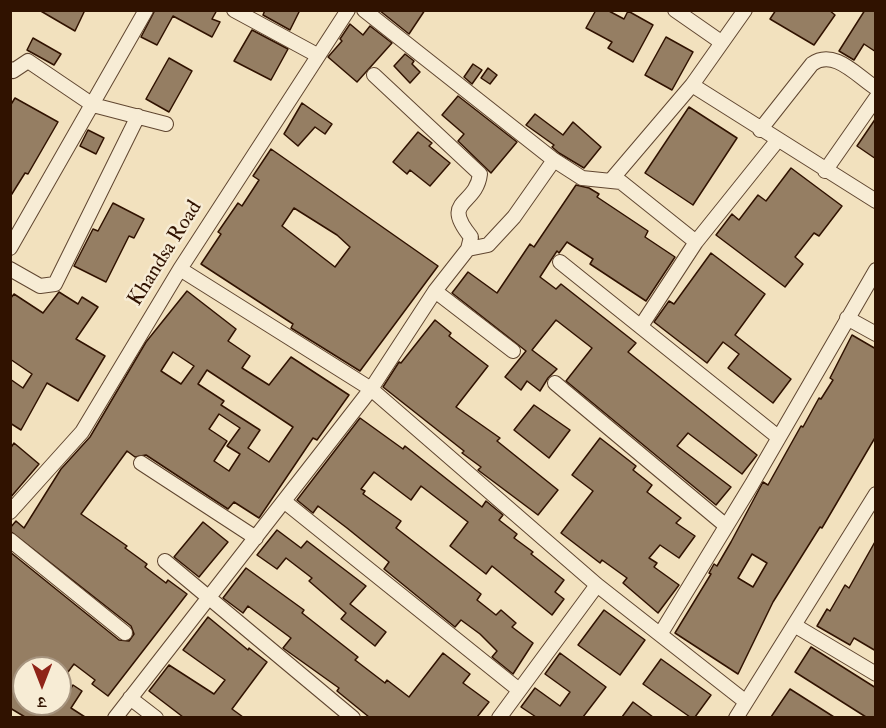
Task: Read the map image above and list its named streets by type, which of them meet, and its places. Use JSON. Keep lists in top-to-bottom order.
{
  "streets": {
    "street": ["Khandsa Road"]
  },
  "north": "bottom"
}
